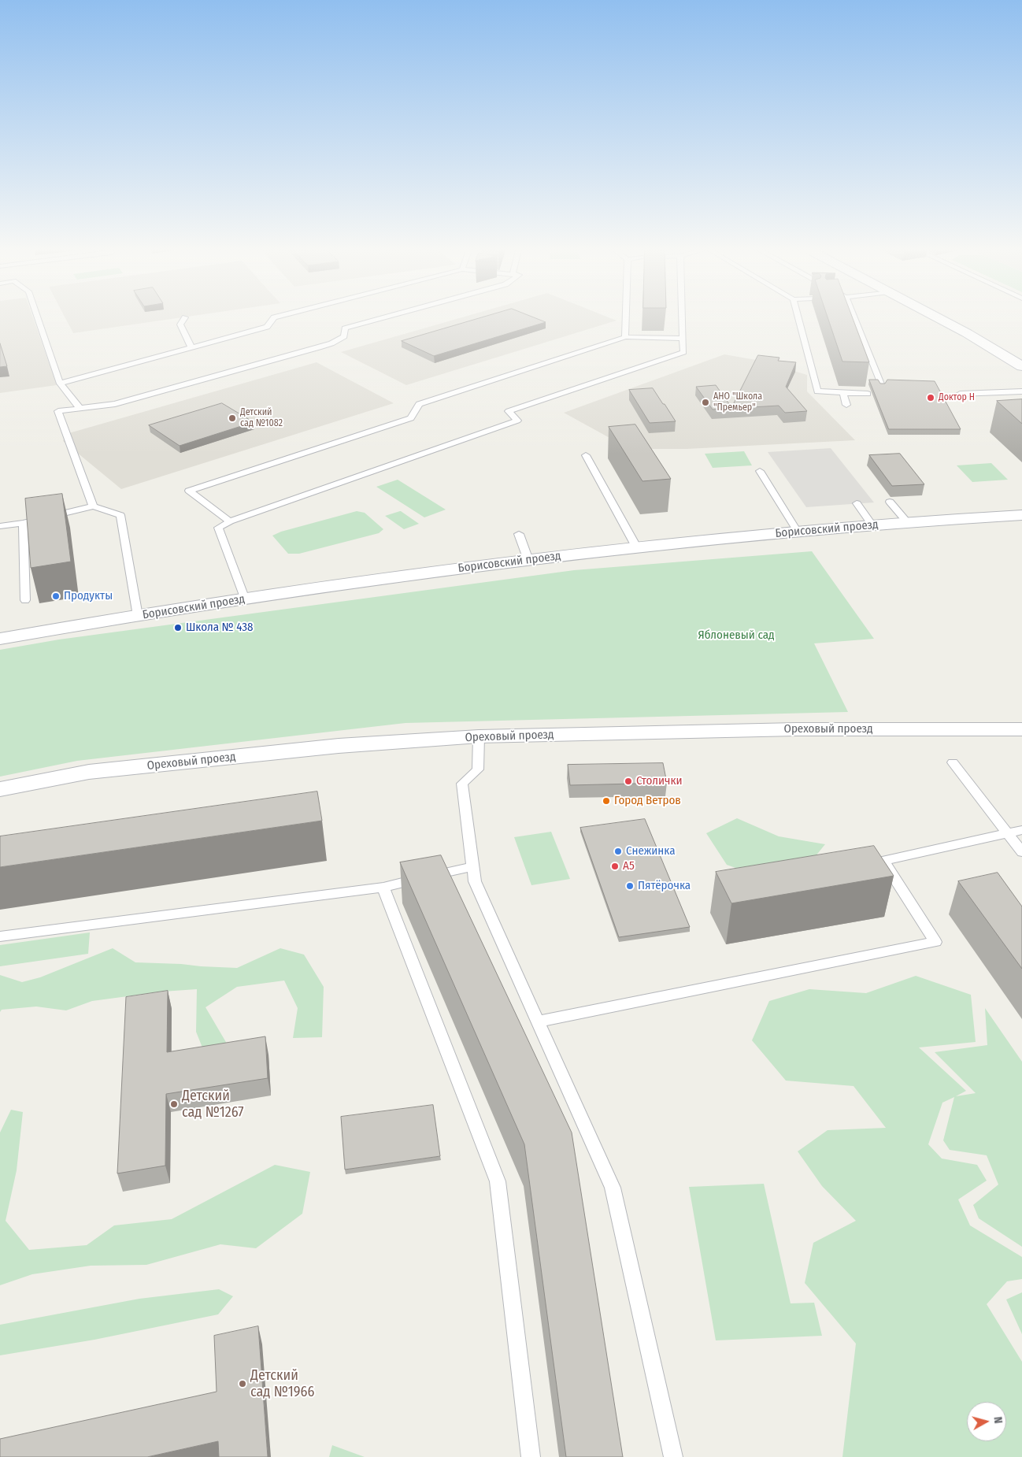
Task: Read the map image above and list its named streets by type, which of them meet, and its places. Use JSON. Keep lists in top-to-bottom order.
{
  "streets": {
    "street": ["Борисовский проезд", "Ореховый проезд"]
  },
  "parks": ["Яблоневый сад"],
  "places": [
    "Доктор Н",
    "АНО \"Школа \"Премьер\"",
    "Детский сад №1082",
    "Продукты",
    "Школа № 438",
    "Столички",
    "Город Ветров",
    "Снежинка",
    "А5",
    "Пятёрочка",
    "Детский сад №1267",
    "Детский сад №1966"
  ],
  "north": "right"
}
